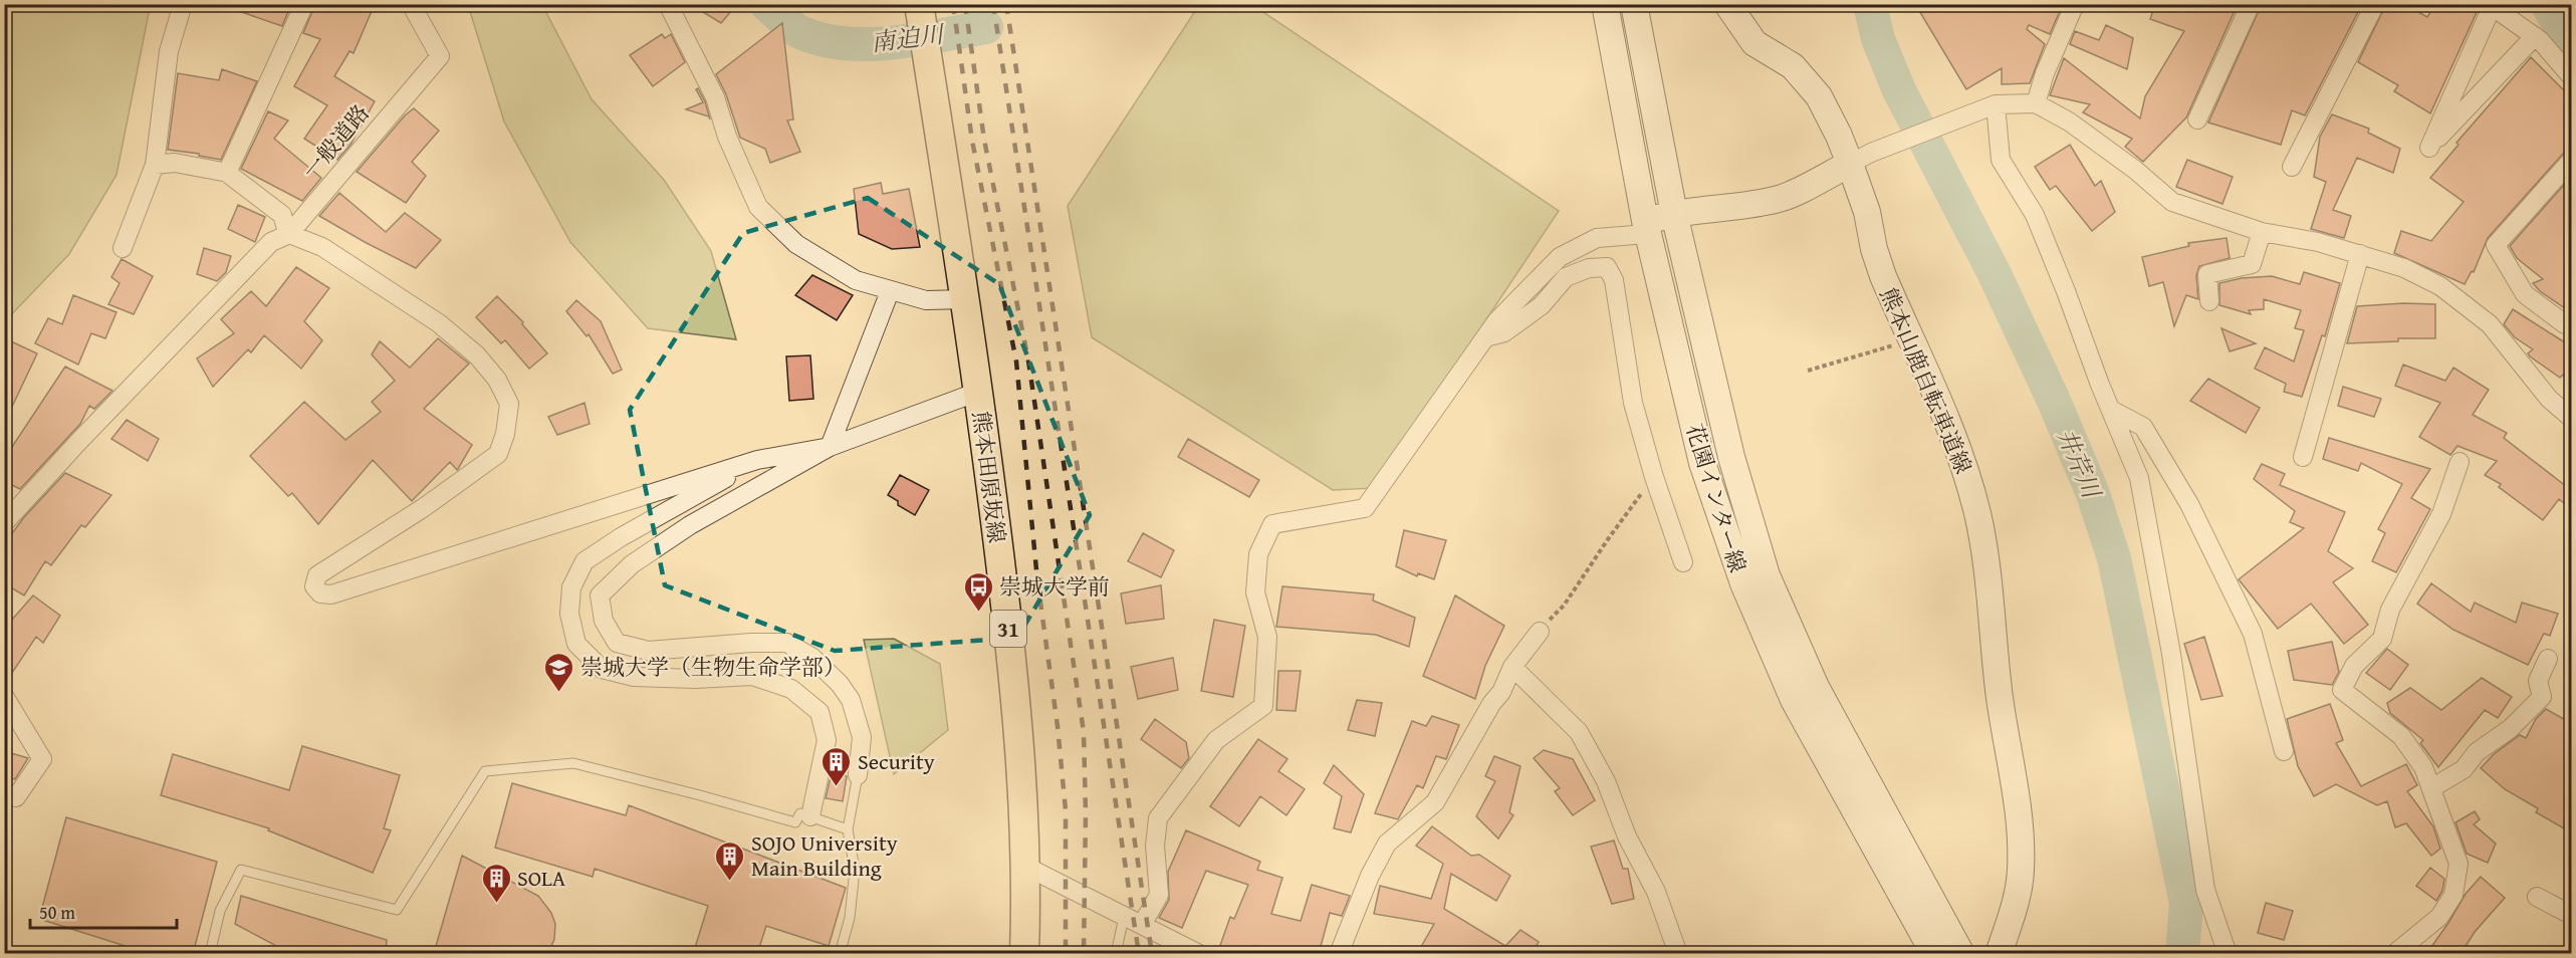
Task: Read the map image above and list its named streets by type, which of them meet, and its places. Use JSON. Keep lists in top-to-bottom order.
{
  "streets": {
    "main road": [
      "熊本山鹿自転車道線",
      "熊本田原坂線",
      "花園インター線",
      "31"
    ],
    "street": ["一般道路"]
  },
  "water": ["南迫川", "井芹川"],
  "places": {
    "bus stop": ["崇城大学前"],
    "school or university": ["崇城大学（生物生命学部）"],
    "building": ["Security", "SOJO University Main Building", "SOLA"]
  },
  "scale_bar": "50 m"
}
